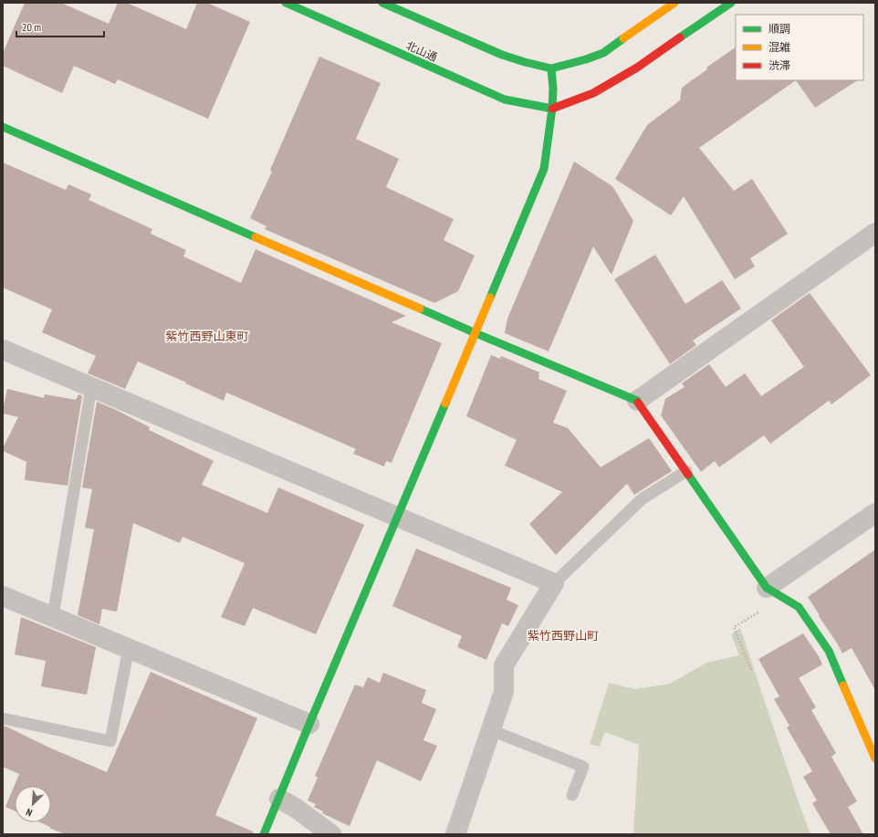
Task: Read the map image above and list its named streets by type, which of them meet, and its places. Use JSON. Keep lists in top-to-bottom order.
{
  "streets": {
    "street": ["北山通"]
  },
  "districts": ["紫竹西野山東町", "紫竹西野山町"],
  "legend": ["順調", "混雑", "渋滞"],
  "scale_bar": "20 m",
  "north": "bottom left"
}
